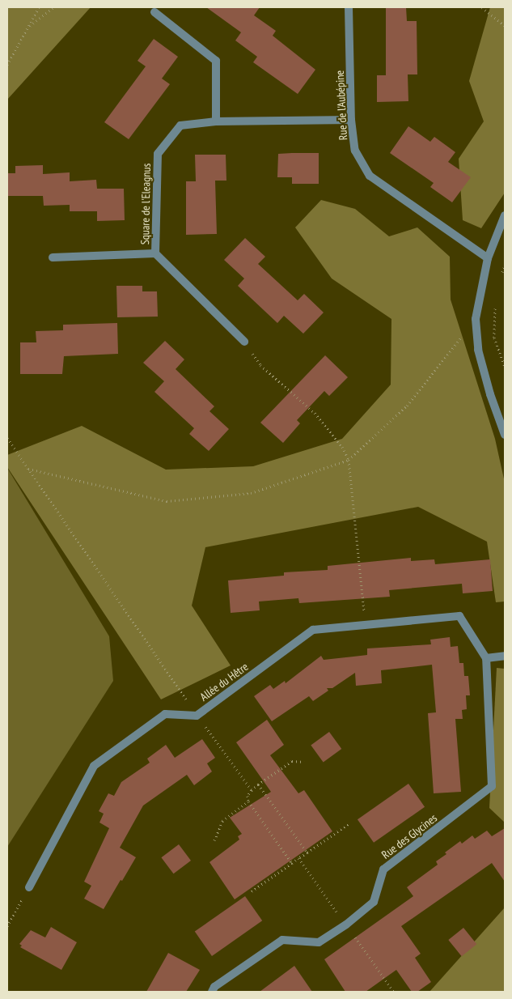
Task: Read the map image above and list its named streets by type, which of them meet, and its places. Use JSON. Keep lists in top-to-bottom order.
{
  "streets": {
    "street": [
      "Rue de l'Aubépine",
      "Square de l'Eleagnus",
      "Allée du Hêtre",
      "Rue des Glycines"
    ]
  },
  "crossings": [
    ["Rue de l'Aubépine", "Square de l'Eleagnus"],
    ["Allée du Hêtre", "Rue des Glycines"]
  ]
}
